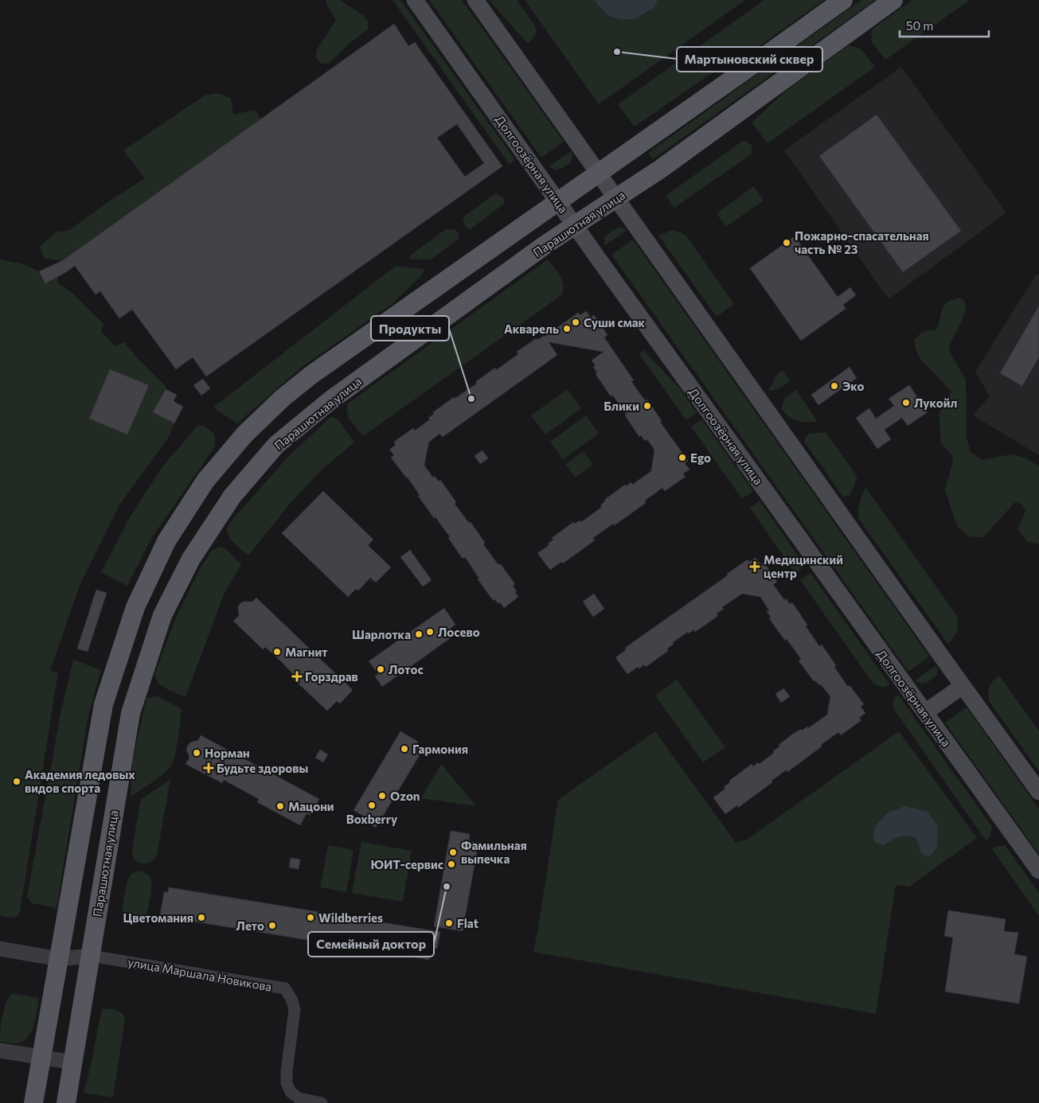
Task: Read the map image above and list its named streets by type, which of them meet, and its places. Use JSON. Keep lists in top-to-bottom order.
{
  "streets": {
    "main road": ["Долгоозёрная улица", "Парашютная улица"],
    "street": ["улица Маршала Новикова"]
  },
  "crossings": [
    ["Долгоозёрная улица", "Парашютная улица"],
    ["Парашютная улица", "улица Маршала Новикова"]
  ],
  "places": {
    "other": [
      "Мартыновский сквер",
      "Пожарно-спасательная часть № 23",
      "Суши смак",
      "Акварель",
      "Эко",
      "Продукты",
      "Лукойл",
      "Блики",
      "Ego",
      "Лосево",
      "Шарлотка",
      "Магнит",
      "Лотос",
      "Гармония",
      "Норман",
      "Академия ледовых видов спорта",
      "Ozon",
      "Boxberry",
      "Мацони",
      "Фамильная выпечка",
      "ЮИТ-сервис",
      "Семейный доктор",
      "Цветомания",
      "Wildberries",
      "Flat",
      "Лето"
    ],
    "health": ["Медицинский центр", "Горздрав", "Будьте здоровы"]
  },
  "scale_bar": "50 m"
}
